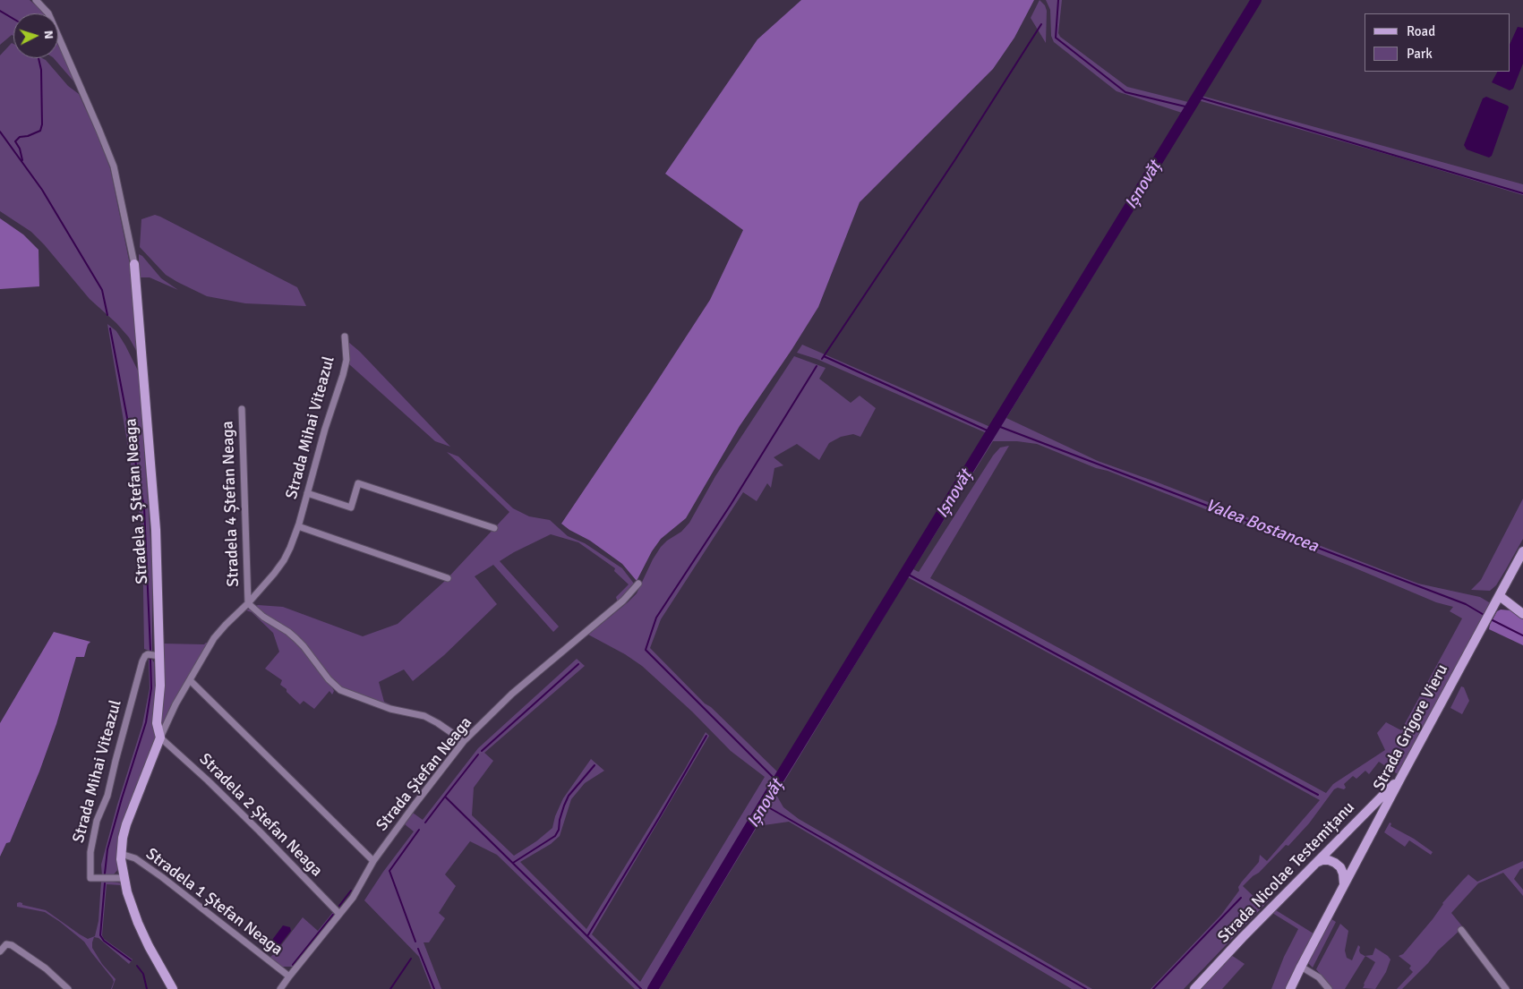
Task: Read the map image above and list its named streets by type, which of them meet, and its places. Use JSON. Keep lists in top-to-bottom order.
{
  "streets": {
    "street": [
      "Strada Mihai Viteazul",
      "Stradela 3 Ștefan Neaga",
      "Stradela 4 Ștefan Neaga",
      "Strada Grigore Vieru",
      "Strada Ștefan Neaga",
      "Stradela 2 Ștefan Neaga",
      "Strada Nicolae Testemițanu",
      "Stradela 1 Ștefan Neaga"
    ]
  },
  "crossings": [
    ["Strada Mihai Viteazul", "Stradela 3 Ștefan Neaga"],
    ["Strada Mihai Viteazul", "Stradela 4 Ștefan Neaga"],
    ["Strada Mihai Viteazul", "Stradela 2 Ștefan Neaga"],
    ["Strada Mihai Viteazul", "Stradela 1 Ștefan Neaga"],
    ["Stradela 3 Ștefan Neaga", "Stradela 2 Ștefan Neaga"],
    ["Stradela 4 Ștefan Neaga", "Strada Ștefan Neaga"],
    ["Strada Grigore Vieru", "Strada Nicolae Testemițanu"],
    ["Strada Ștefan Neaga", "Stradela 2 Ștefan Neaga"],
    ["Strada Ștefan Neaga", "Stradela 1 Ștefan Neaga"]
  ],
  "water": ["Ișnovăț", "Valea Bostancea"],
  "legend": ["Road", "Park"],
  "north": "right"
}
